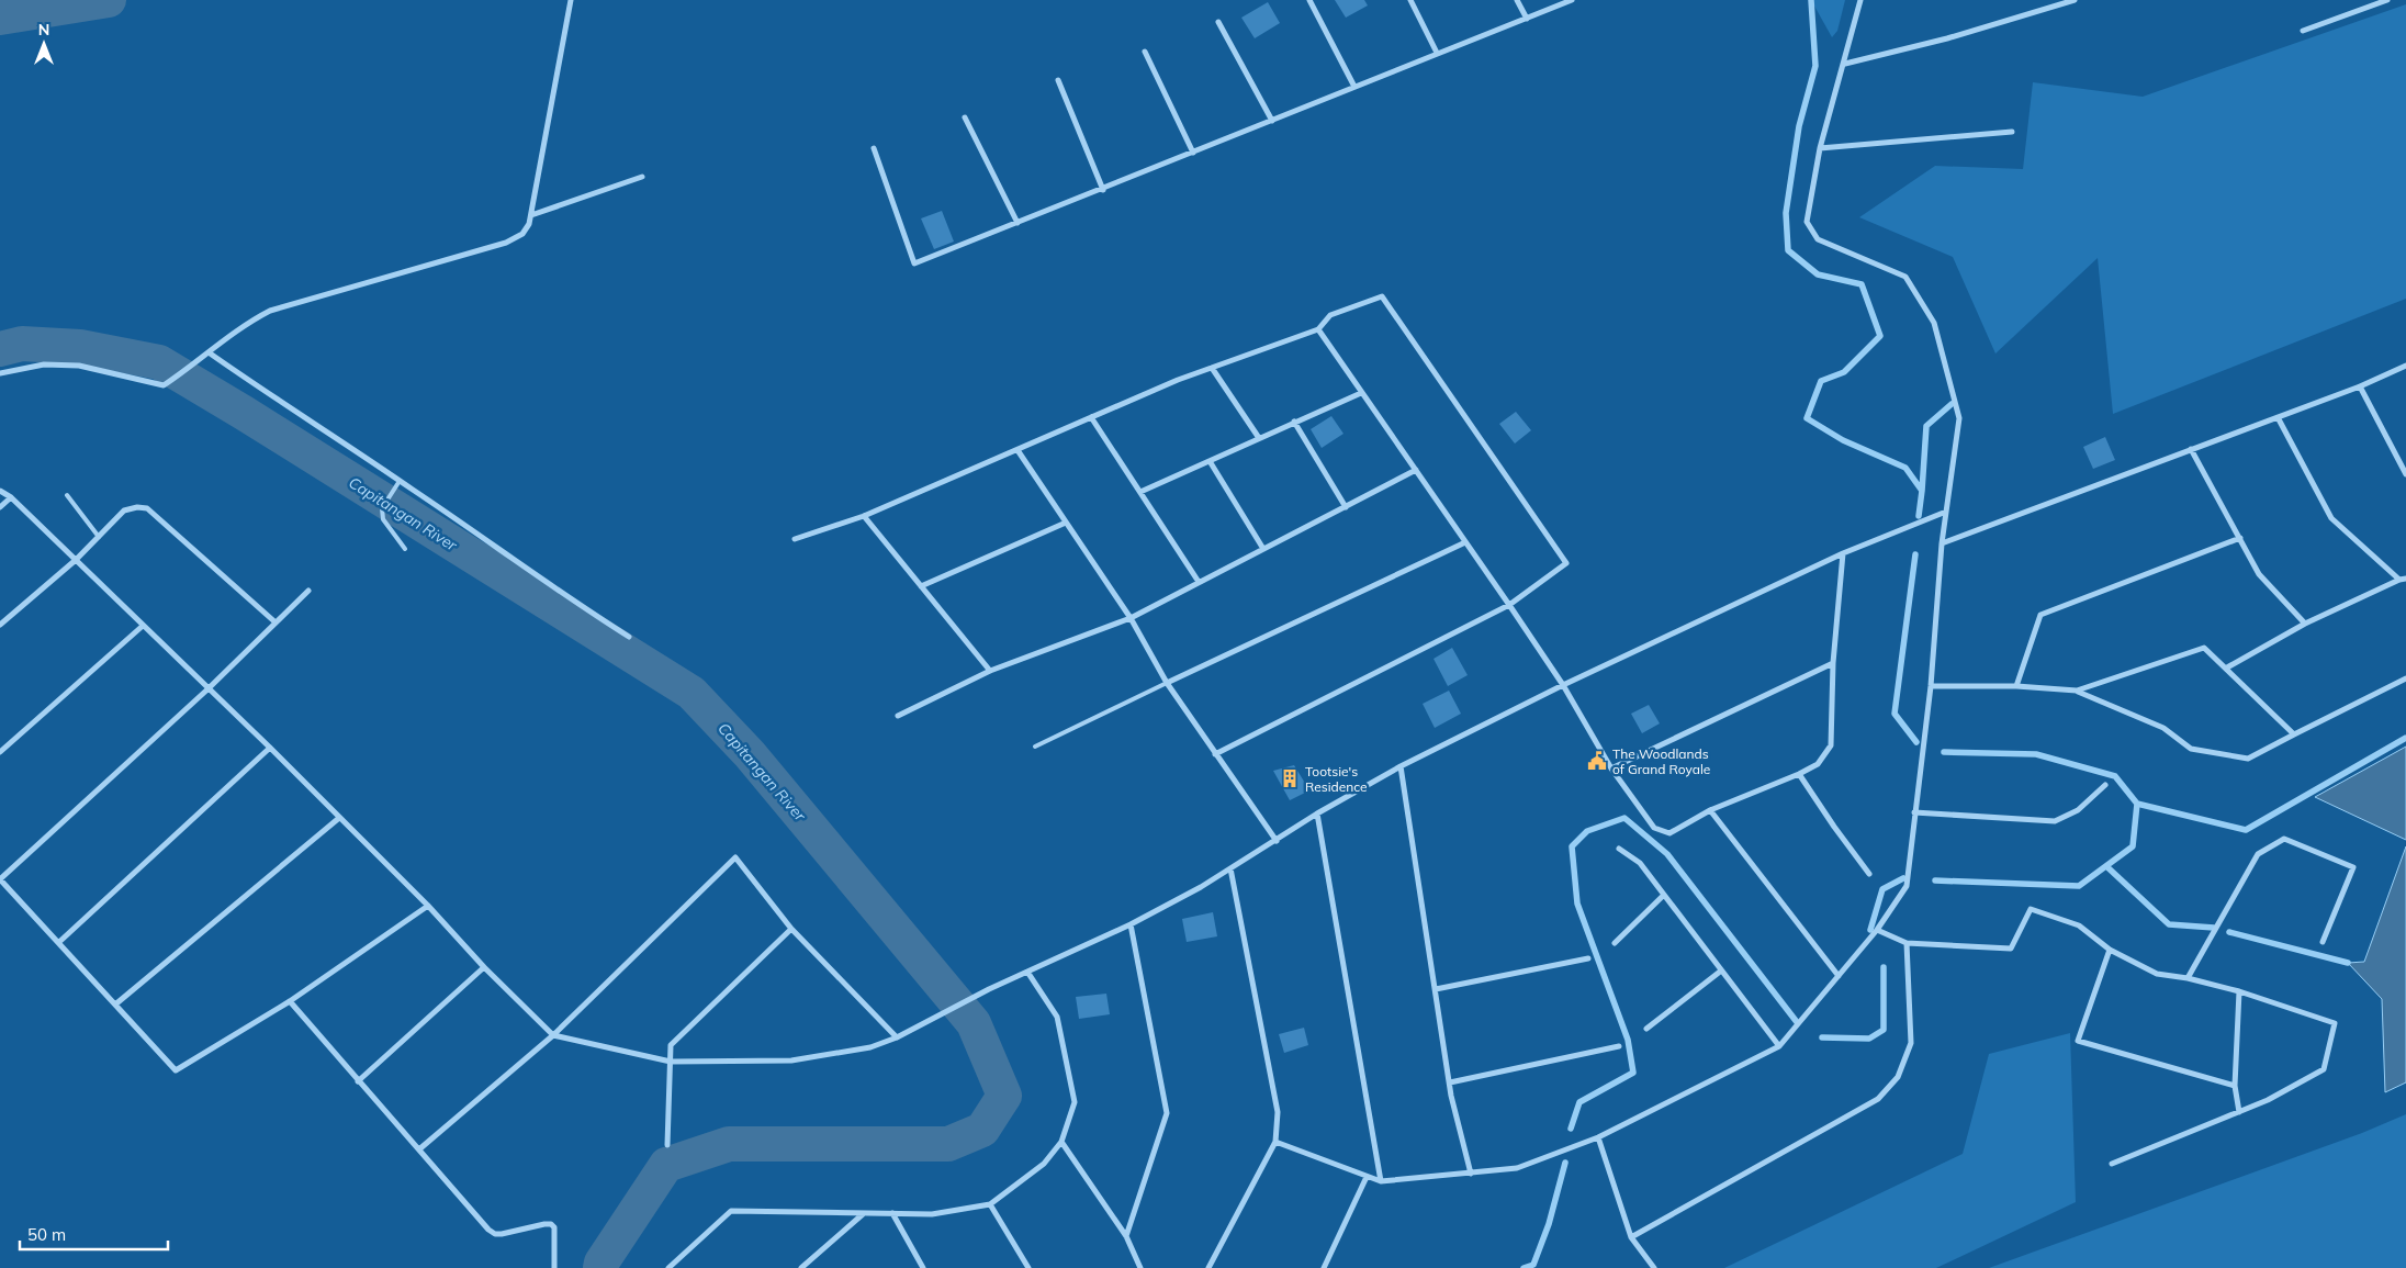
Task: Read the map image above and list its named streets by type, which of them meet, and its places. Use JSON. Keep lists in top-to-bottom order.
{
  "water": ["Capitangan River"],
  "places": {
    "public building": ["The Woodlands of Grand Royale"],
    "building": ["Tootsie's Residence"]
  },
  "scale_bar": "50 m",
  "north": "top"
}
